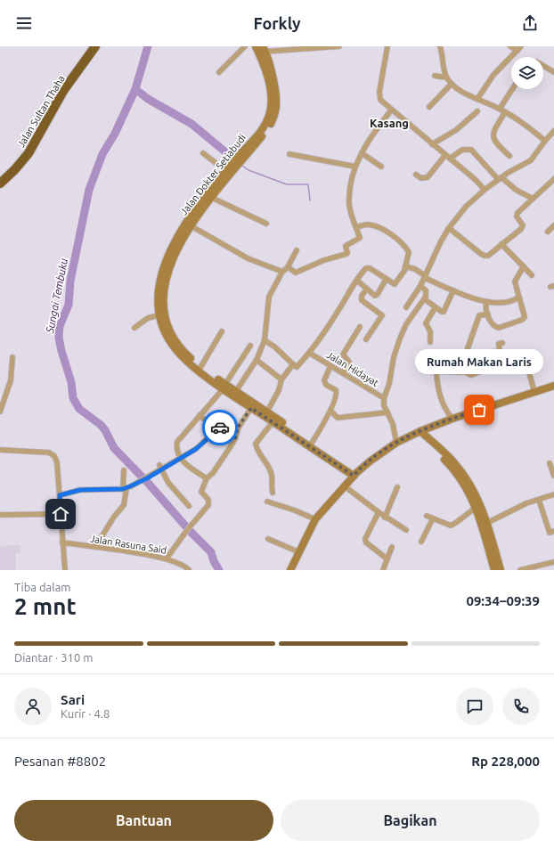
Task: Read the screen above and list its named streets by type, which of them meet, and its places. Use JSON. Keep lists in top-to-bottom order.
{
  "streets": {
    "highway": ["Jalan Sultan Thaha"],
    "street": ["Jalan Dokter Setiabudi", "Jalan Hidayat", "Jalan Rasuna Said"]
  },
  "districts": ["Kasang"],
  "water": ["Sungai Tembuku"],
  "places": ["Rumah Makan Laris"],
  "page": {
    "header": "Forkly",
    "bubble": "Rumah Makan Laris",
    "heading": ["2 mnt", "Tiba dalam", "09:34–09:39"],
    "panel": [
      "Sari",
      "Kurir · 4.8",
      "Pesanan #8802",
      "Rp 228,000"
    ],
    "bar": "Diantar · 310 m",
    "buttons": ["Bantuan", "Bagikan"]
  }
}
